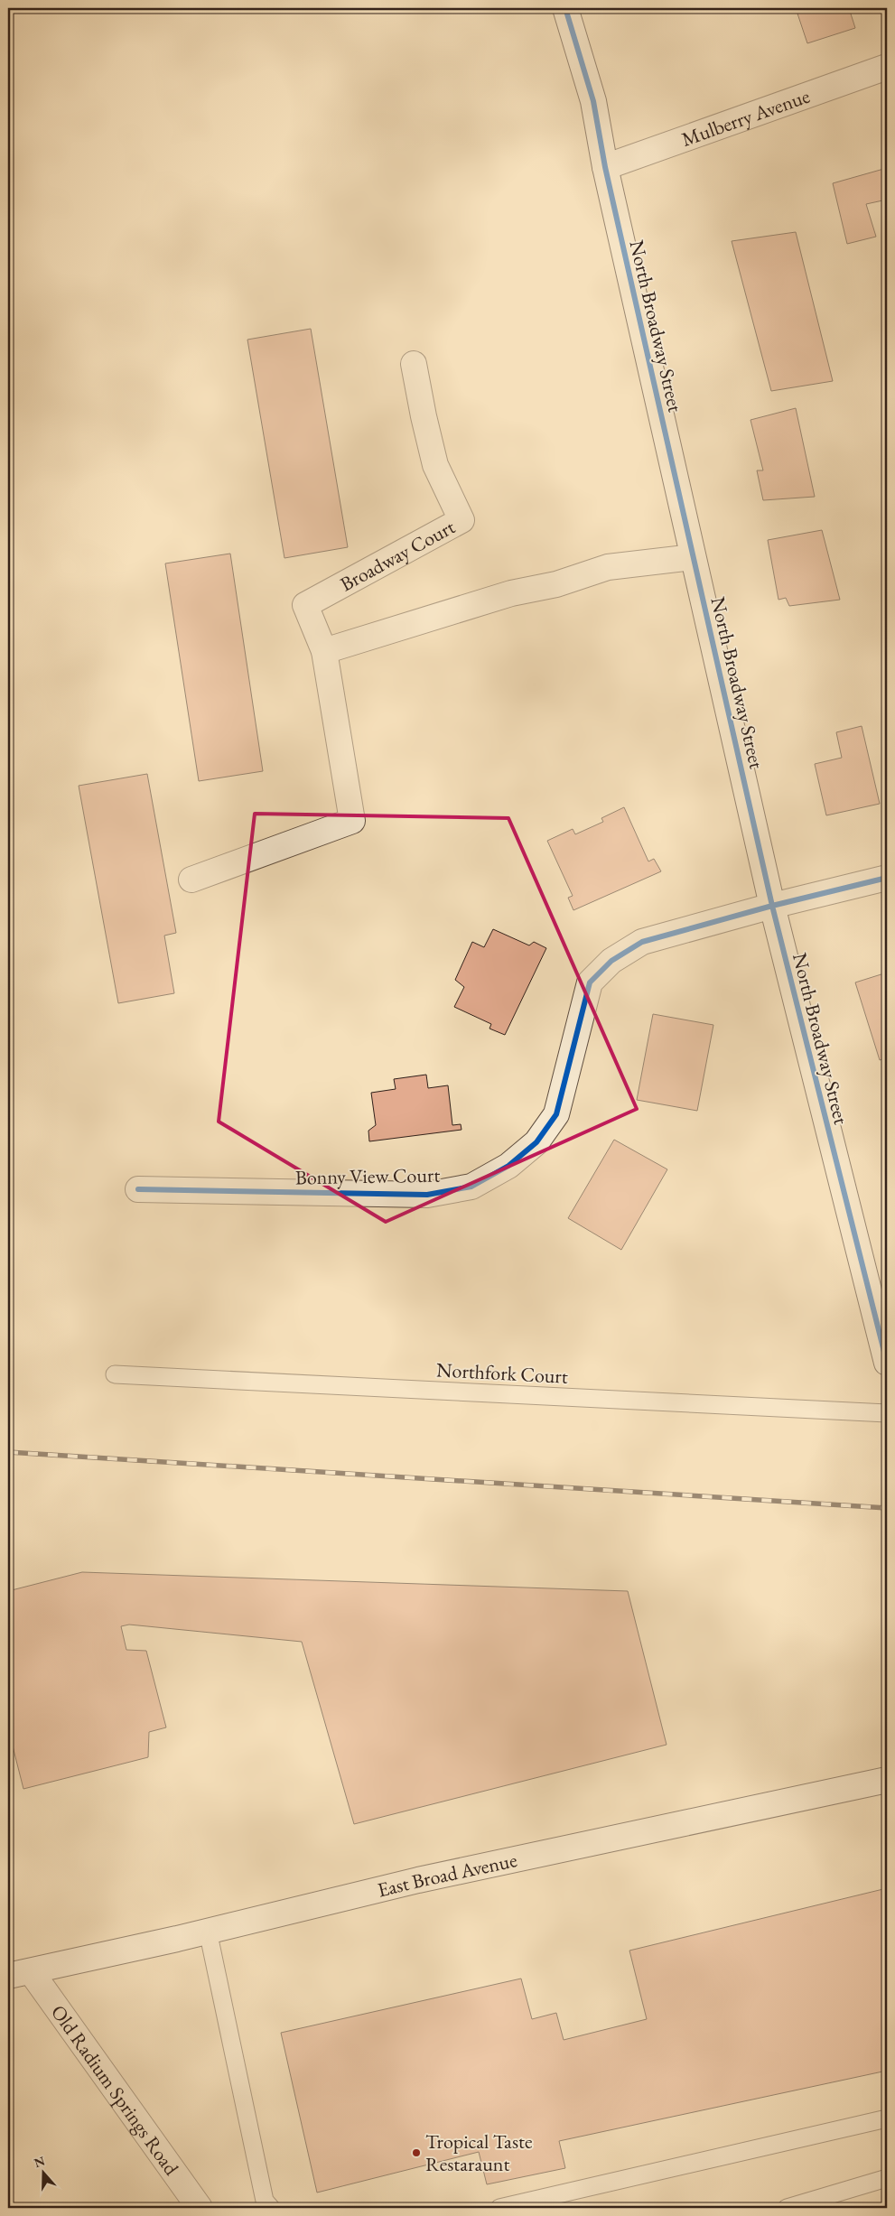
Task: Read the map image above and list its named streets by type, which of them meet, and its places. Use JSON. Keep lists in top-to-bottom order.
{
  "streets": {
    "street": [
      "Mulberry Avenue",
      "North Broadway Street",
      "Broadway Court",
      "Bonny View Court",
      "East Broad Avenue",
      "Old Radium Springs Road"
    ],
    "lane": ["Northfork Court"]
  },
  "crossings": [
    ["Mulberry Avenue", "North Broadway Street"],
    ["North Broadway Street", "Bonny View Court"],
    ["East Broad Avenue", "Old Radium Springs Road"]
  ],
  "places": ["Tropical Taste Restaraunt"],
  "north": "top"
}
